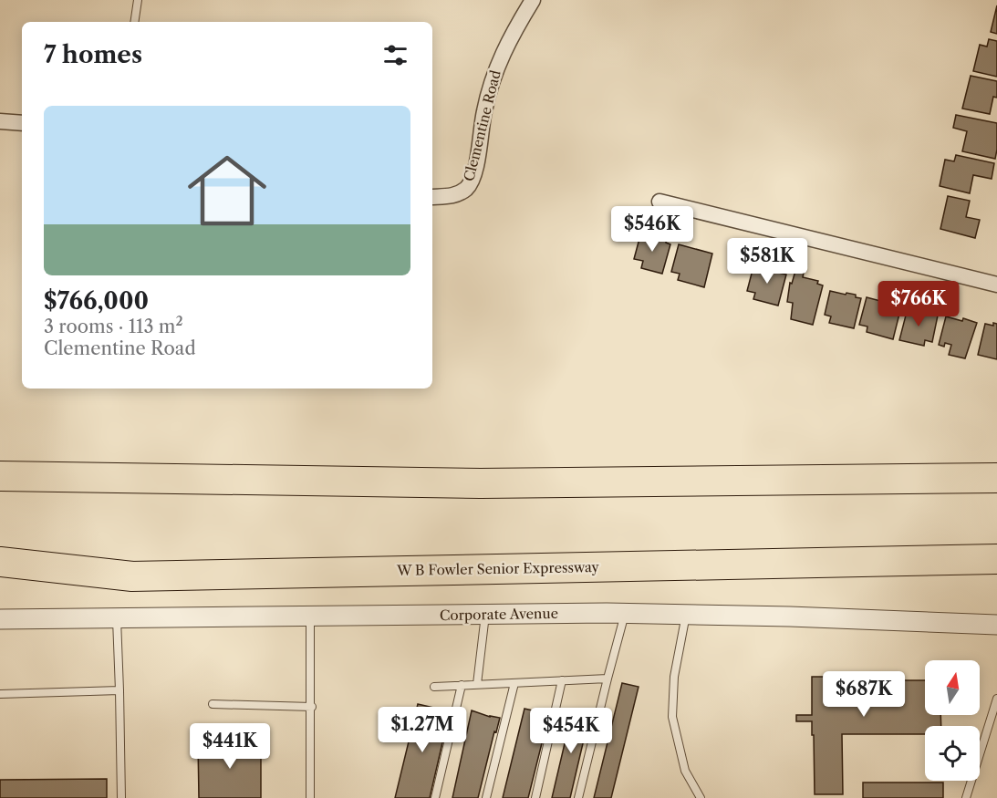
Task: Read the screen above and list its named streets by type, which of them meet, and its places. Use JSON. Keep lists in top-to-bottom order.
{
  "streets": {
    "highway": ["W B Fowler Senior Expressway"],
    "street": ["Clementine Road", "Corporate Avenue"]
  },
  "north": "top",
  "page": {
    "heading": "7 homes",
    "list": [
      {
        "name": "$766,000",
        "note": "3 rooms · 113 m² · Clementine Road"
      }
    ],
    "price": [
      "$546K",
      "$581K",
      "$766K",
      "$687K",
      "$1.27M",
      "$454K",
      "$441K"
    ]
  }
}
